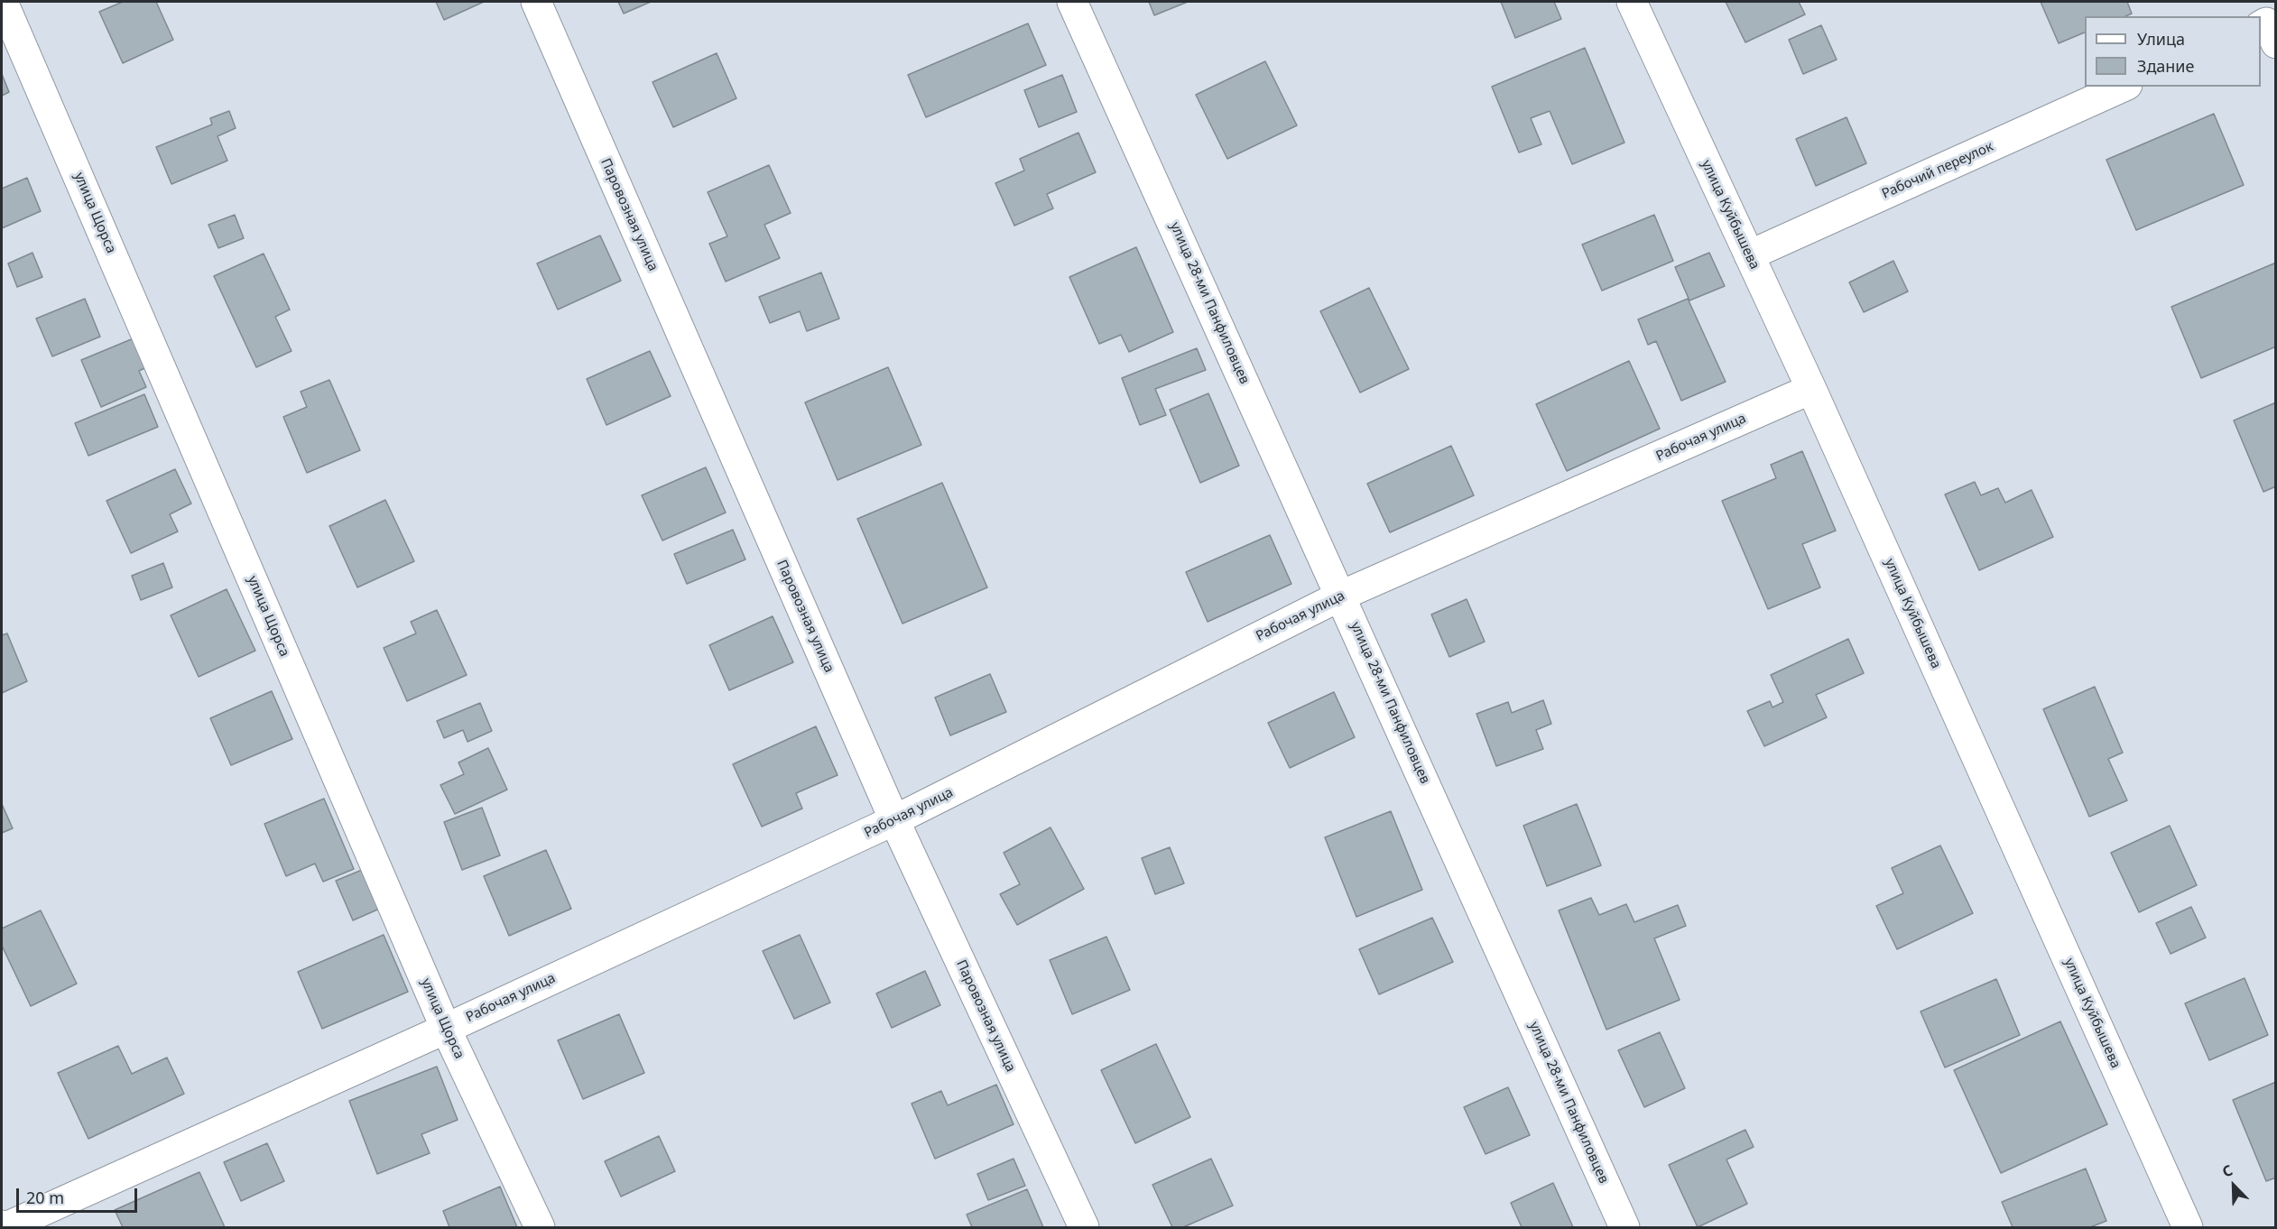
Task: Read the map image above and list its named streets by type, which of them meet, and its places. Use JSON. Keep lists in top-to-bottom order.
{
  "streets": {
    "street": [
      "Рабочий переулок",
      "улица Щорса",
      "Паровозная улица",
      "улица Куйбышева",
      "улица 28-ми Панфиловцев",
      "Рабочая улица"
    ]
  },
  "crossings": [
    ["Рабочий переулок", "улица Куйбышева"],
    ["улица Щорса", "Рабочая улица"],
    ["Паровозная улица", "Рабочая улица"],
    ["улица Куйбышева", "Рабочая улица"],
    ["улица 28-ми Панфиловцев", "Рабочая улица"]
  ],
  "legend": ["Улица", "Здание"],
  "scale_bar": "20 m",
  "north": "top left"
}
